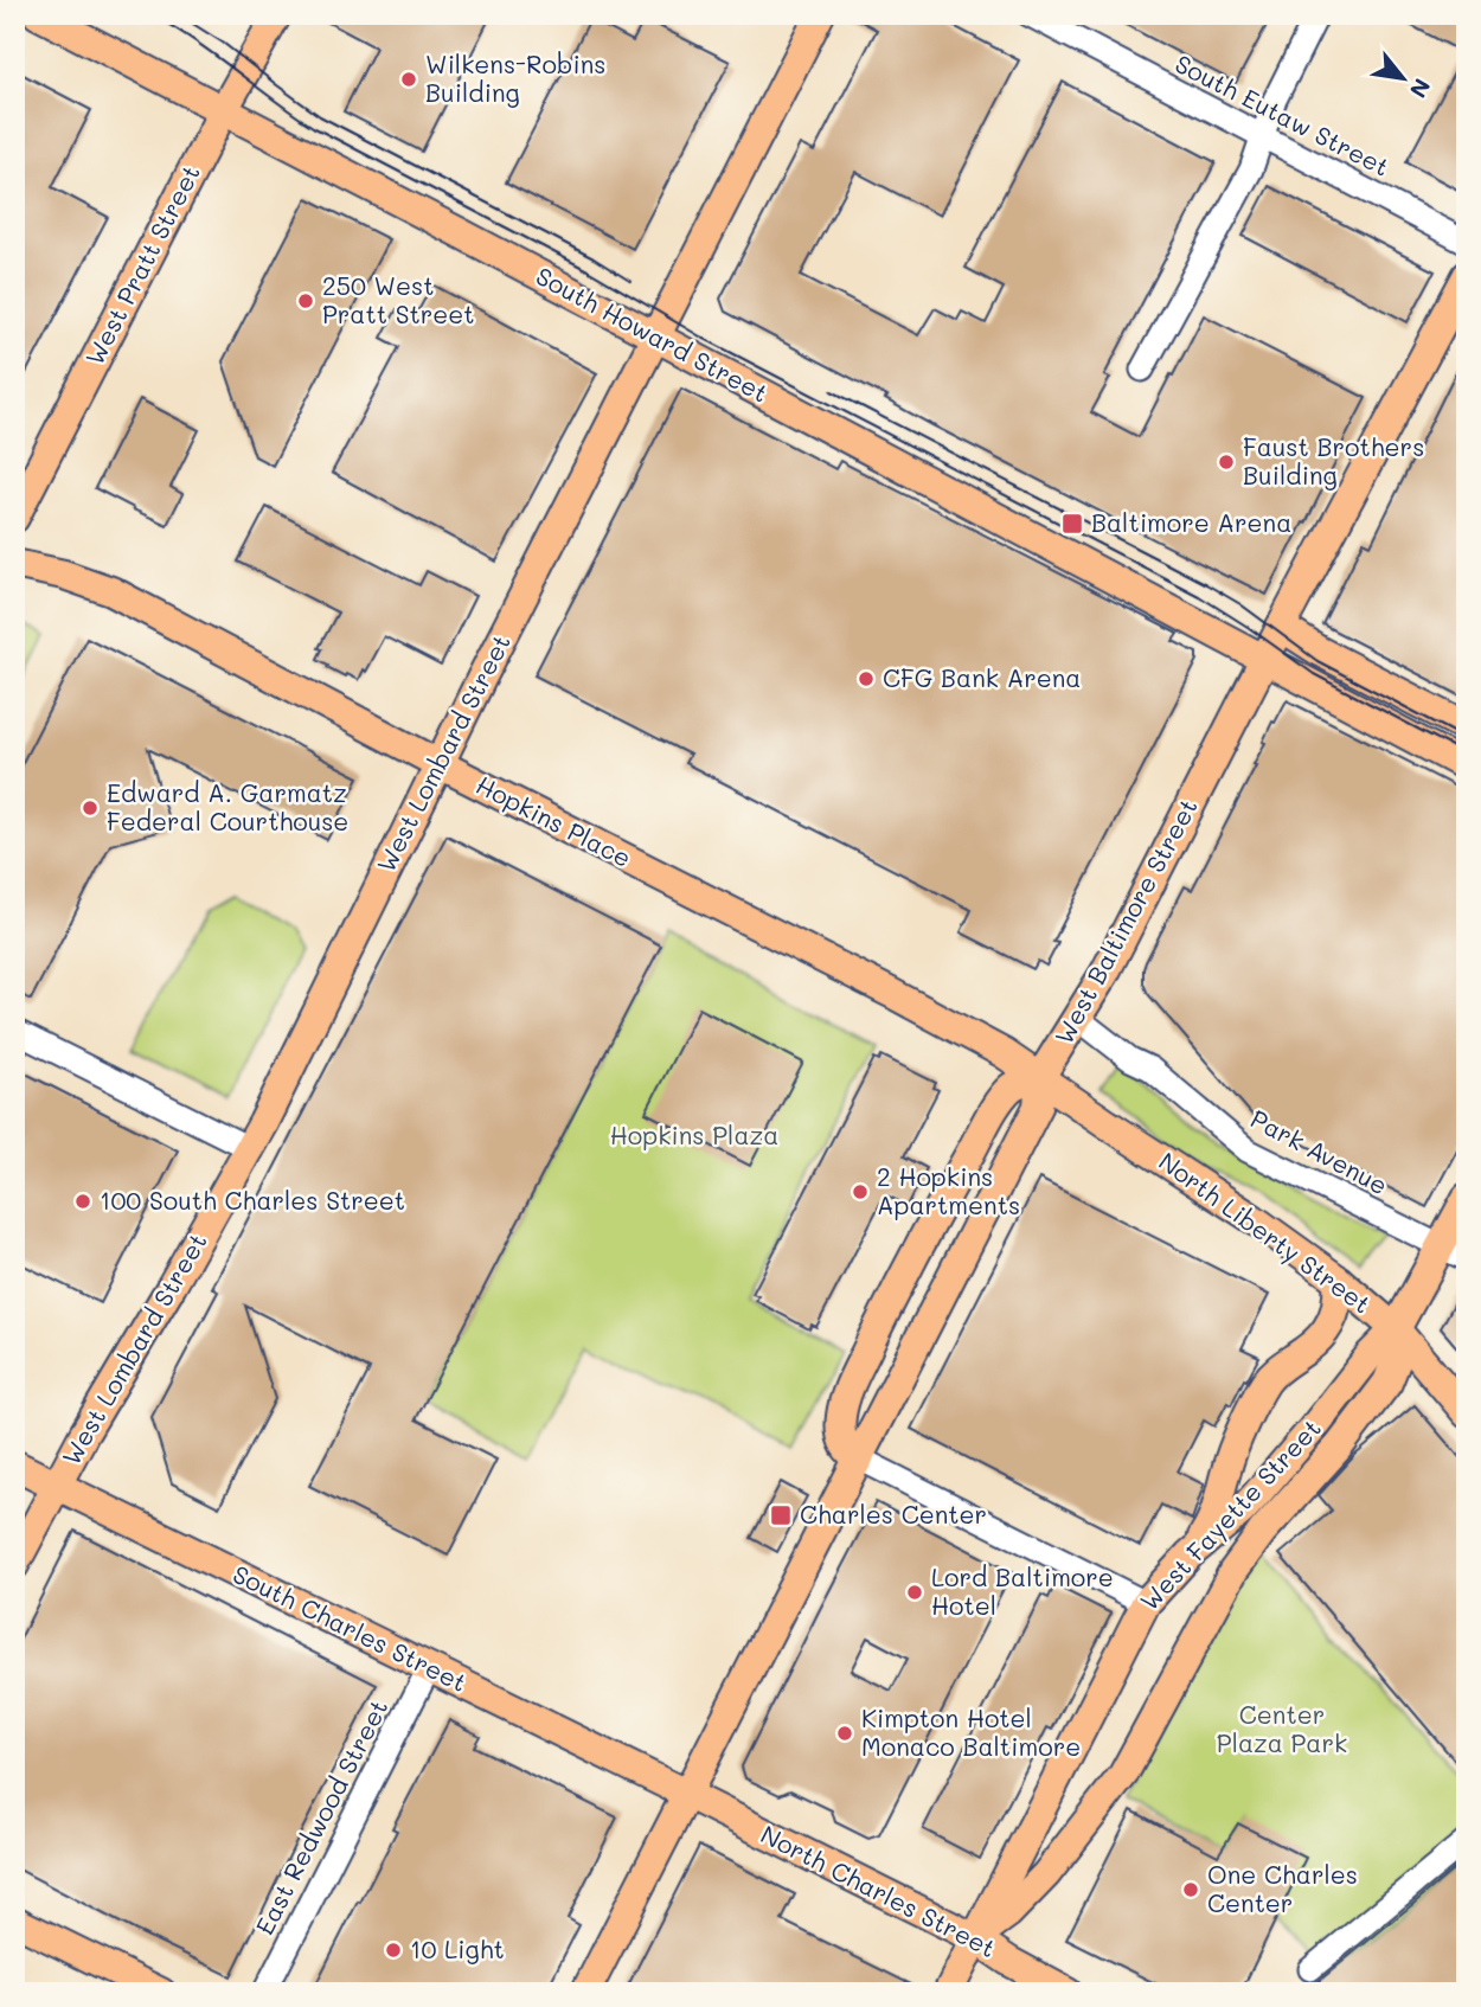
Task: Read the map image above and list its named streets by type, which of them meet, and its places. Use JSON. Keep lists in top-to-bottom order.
{
  "streets": {
    "main road": [
      "West Pratt Street",
      "South Howard Street",
      "West Lombard Street",
      "Hopkins Place",
      "West Baltimore Street",
      "North Liberty Street",
      "West Fayette Street",
      "South Charles Street",
      "North Charles Street"
    ],
    "street": ["South Eutaw Street", "Park Avenue", "East Redwood Street"]
  },
  "crossings": [
    ["West Pratt Street", "South Howard Street"],
    ["South Howard Street", "West Lombard Street"],
    ["South Howard Street", "West Baltimore Street"],
    ["West Lombard Street", "Hopkins Place"],
    ["West Lombard Street", "South Charles Street"],
    ["Hopkins Place", "West Baltimore Street"],
    ["Hopkins Place", "North Liberty Street"],
    ["West Baltimore Street", "Park Avenue"],
    ["West Baltimore Street", "North Liberty Street"],
    ["West Baltimore Street", "South Charles Street"],
    ["West Baltimore Street", "North Charles Street"],
    ["Park Avenue", "West Fayette Street"],
    ["North Liberty Street", "West Fayette Street"],
    ["West Fayette Street", "North Charles Street"],
    ["South Charles Street", "East Redwood Street"],
    ["South Charles Street", "North Charles Street"]
  ],
  "parks": ["Hopkins Plaza", "Center Plaza Park"],
  "places": {
    "other": [
      "Wilkens-Robins Building",
      "250 West Pratt Street",
      "Faust Brothers Building",
      "CFG Bank Arena",
      "Edward A. Garmatz Federal Courthouse",
      "2 Hopkins Apartments",
      "100 South Charles Street",
      "Lord Baltimore Hotel",
      "Kimpton Hotel Monaco Baltimore",
      "One Charles Center",
      "10 Light"
    ],
    "transit": ["Baltimore Arena", "Charles Center"]
  },
  "north": "bottom right"
}
